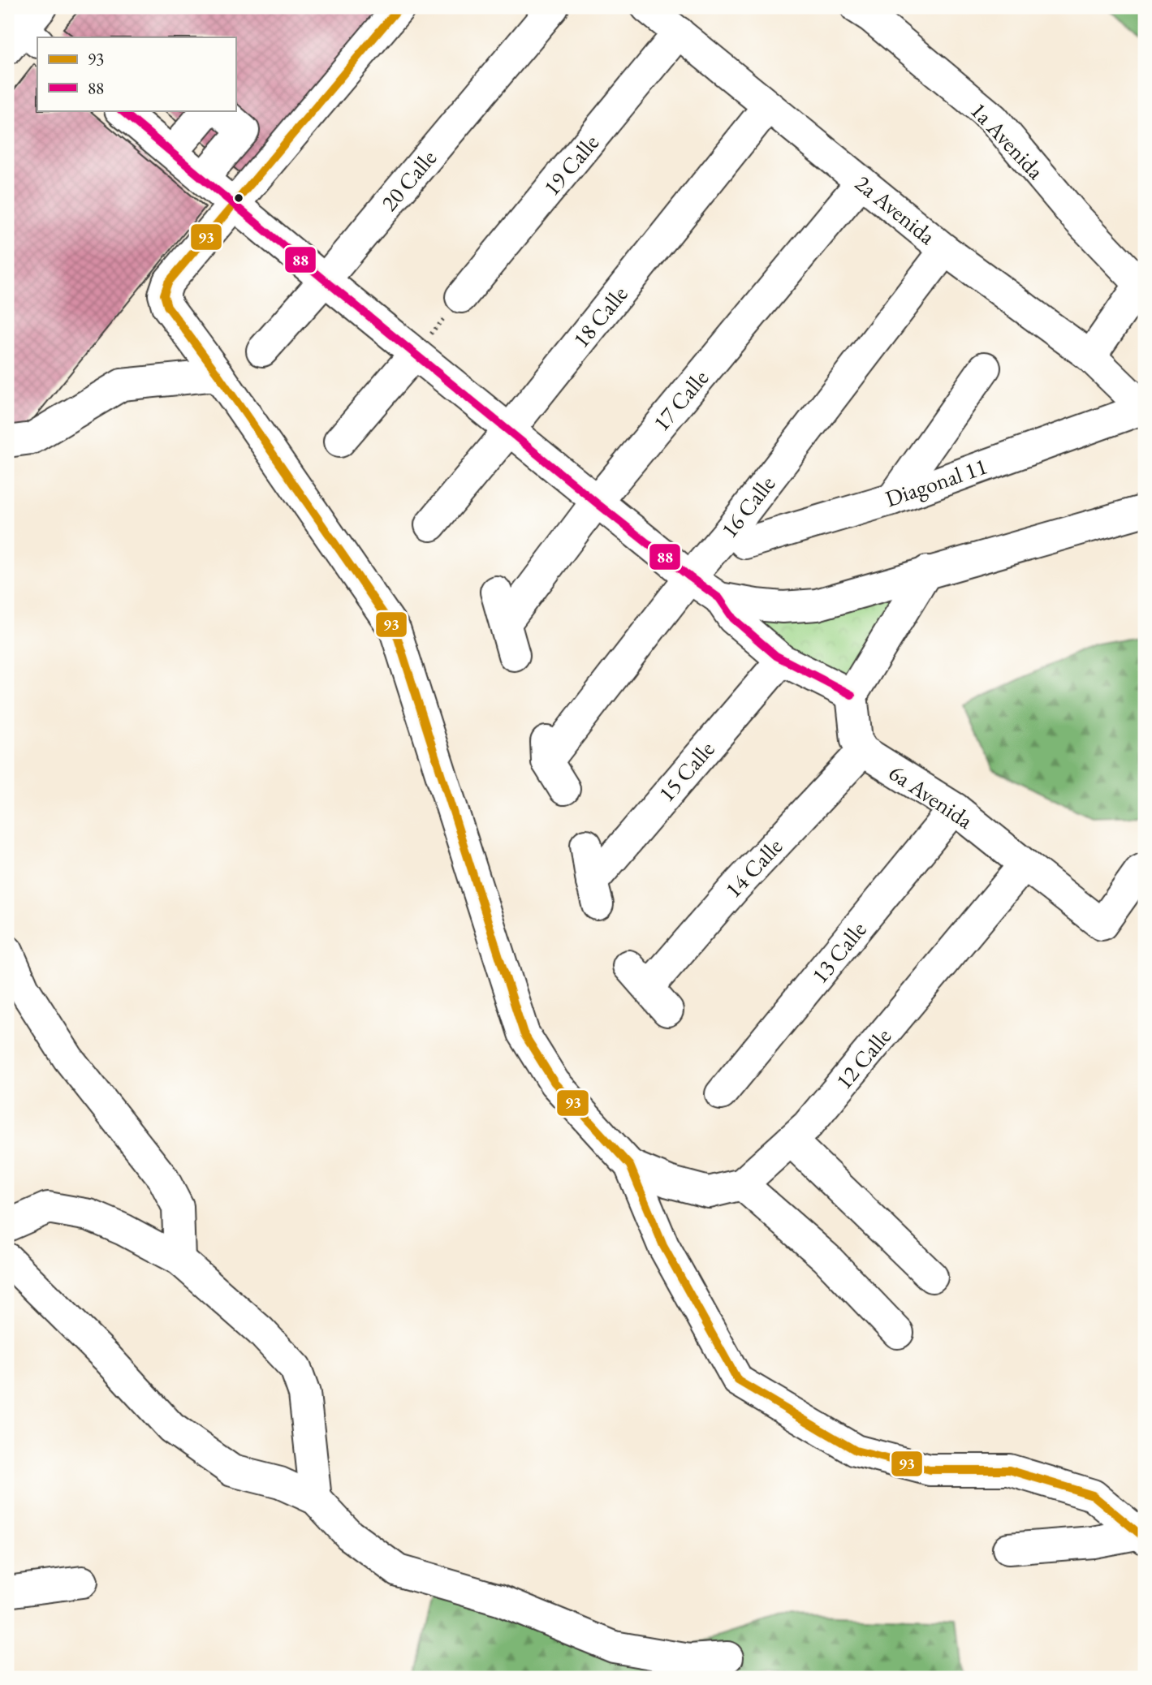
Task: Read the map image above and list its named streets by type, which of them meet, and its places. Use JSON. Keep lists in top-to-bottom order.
{
  "streets": {
    "street": [
      "1a Avenida",
      "19 Calle",
      "20 Calle",
      "2a Avenida",
      "18 Calle",
      "17 Calle",
      "Diagonal 11",
      "16 Calle",
      "15 Calle",
      "6a Avenida",
      "14 Calle",
      "13 Calle",
      "12 Calle"
    ]
  },
  "crossings": [
    ["19 Calle", "2a Avenida"],
    ["2a Avenida", "18 Calle"],
    ["2a Avenida", "17 Calle"],
    ["2a Avenida", "Diagonal 11"],
    ["2a Avenida", "16 Calle"],
    ["Diagonal 11", "16 Calle"],
    ["6a Avenida", "14 Calle"],
    ["6a Avenida", "13 Calle"],
    ["6a Avenida", "12 Calle"]
  ],
  "lines": ["transit line 93", "transit line 88"],
  "legend": ["93", "88"]
}
